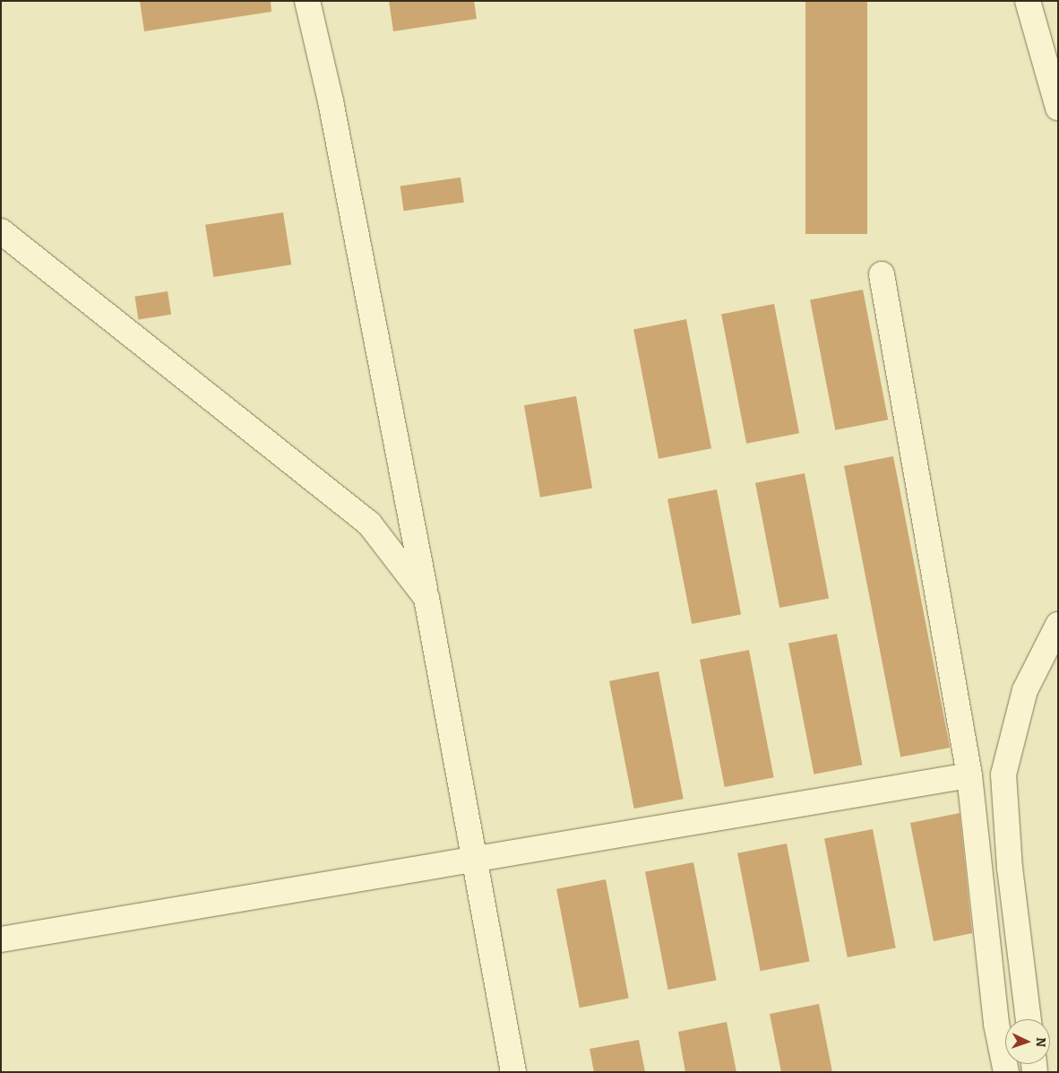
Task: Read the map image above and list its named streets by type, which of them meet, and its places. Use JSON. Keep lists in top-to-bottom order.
{
  "north": "right"
}
